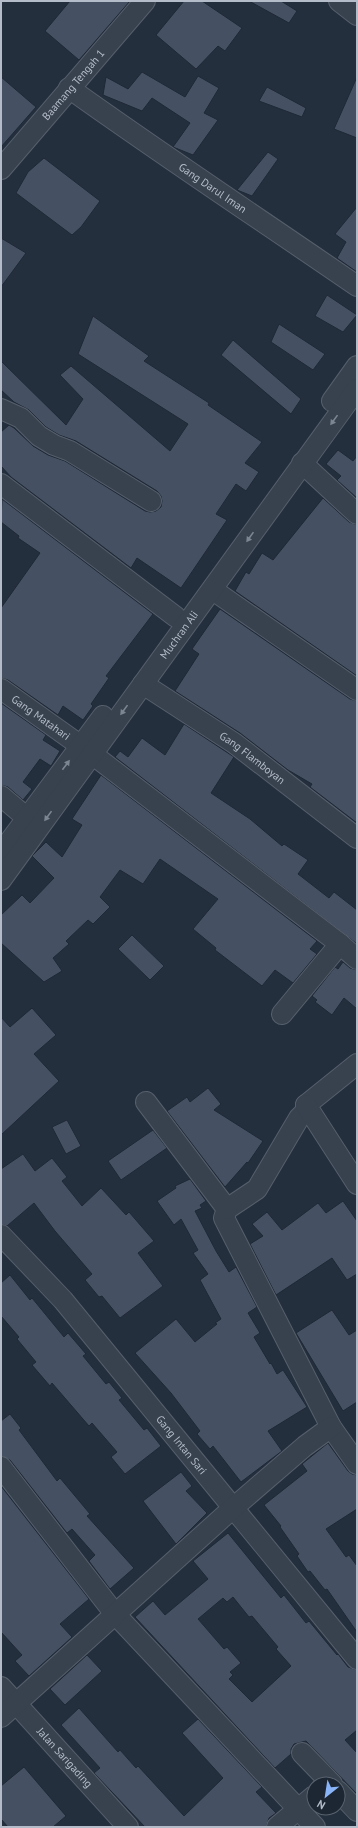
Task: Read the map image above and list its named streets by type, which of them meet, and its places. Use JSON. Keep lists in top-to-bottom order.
{
  "streets": {
    "street": [
      "Baamang Tengah 1",
      "Gang Darul Iman",
      "Muchran Ali",
      "Gang Matahari",
      "Gang Flamboyan",
      "Gang Intan Sari",
      "Jalan Sarigading"
    ]
  },
  "crossings": [
    ["Baamang Tengah 1", "Gang Darul Iman"],
    ["Muchran Ali", "Gang Matahari"],
    ["Muchran Ali", "Gang Flamboyan"]
  ],
  "north": "bottom left"
}
